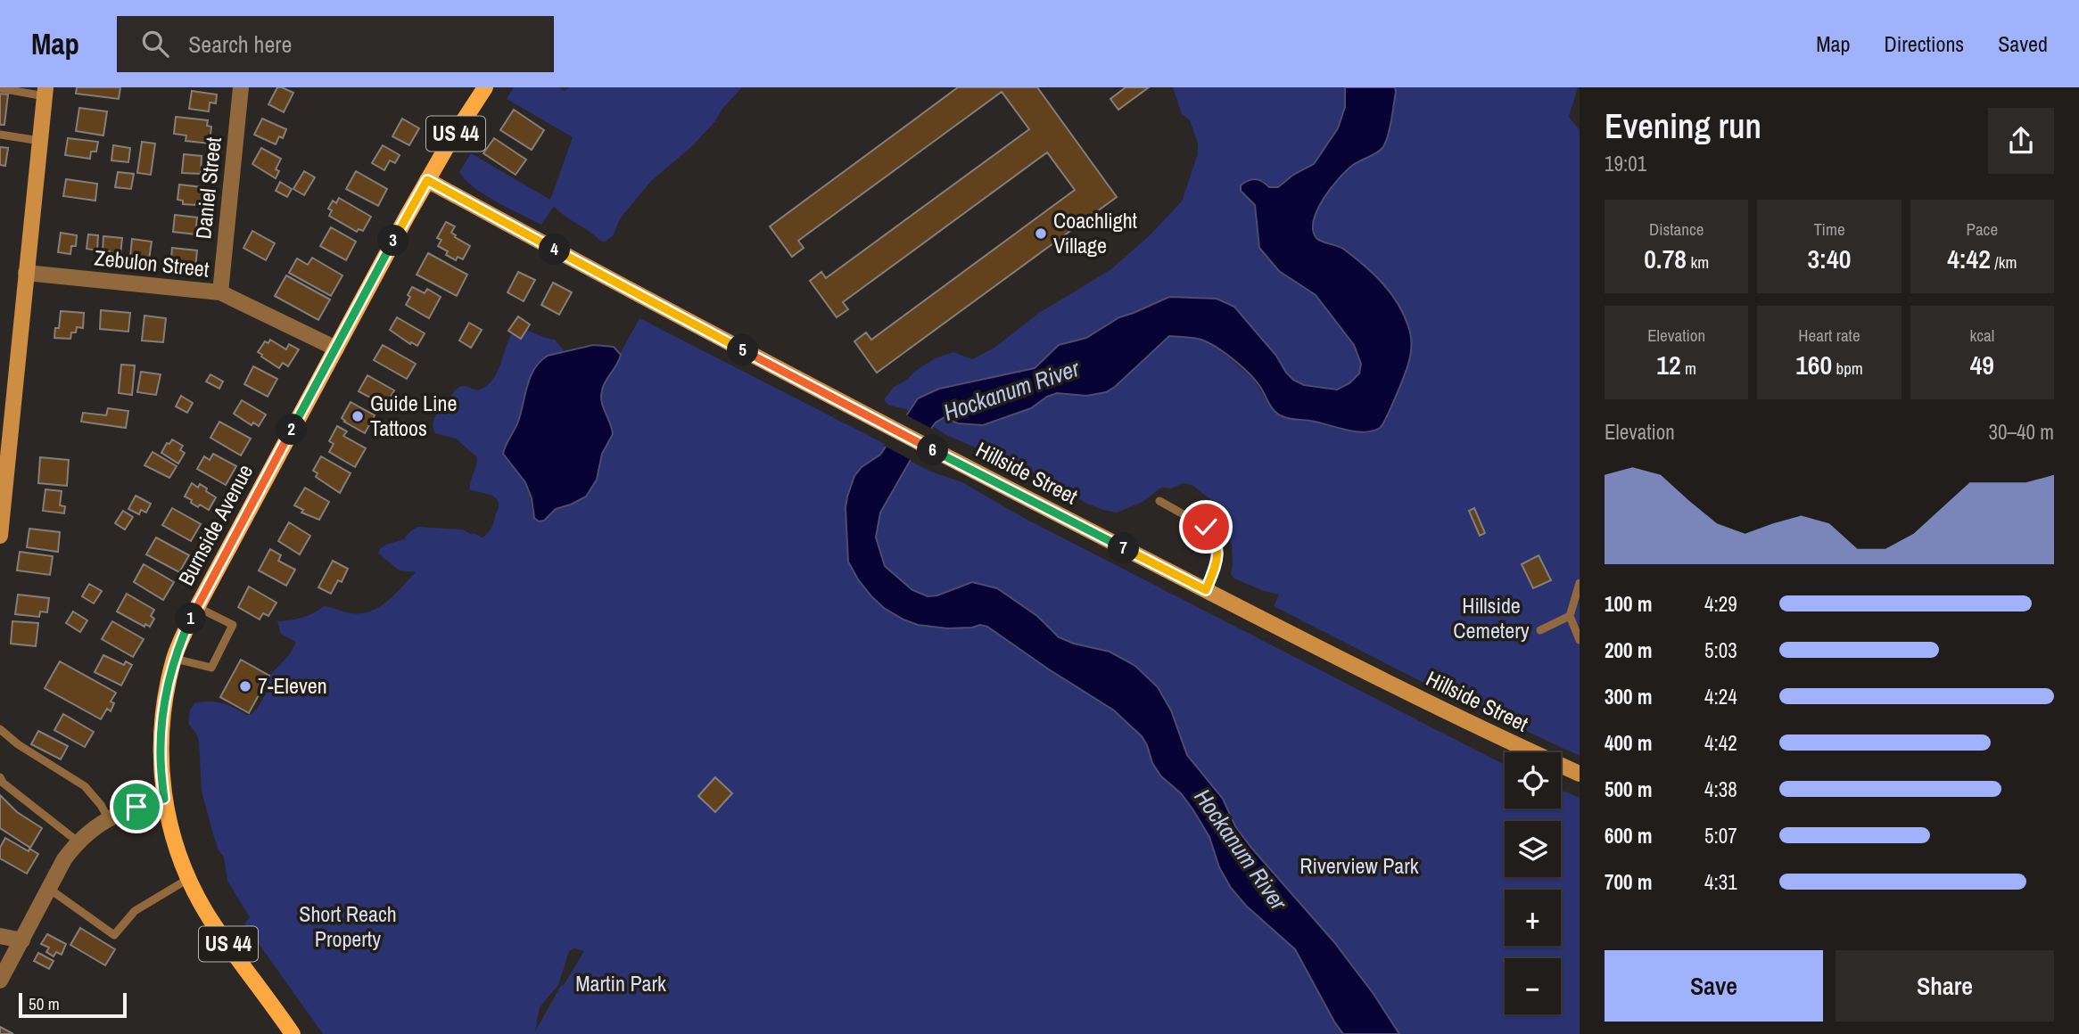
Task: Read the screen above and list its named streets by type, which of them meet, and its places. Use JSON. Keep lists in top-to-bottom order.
{
  "streets": {
    "main road": ["US 44", "Hillside Street", "Burnside Avenue"],
    "street": ["Daniel Street", "Zebulon Street"]
  },
  "crossings": [
    ["Daniel Street", "Zebulon Street"],
    ["Zebulon Street", "Burnside Avenue"],
    ["Hillside Street", "Burnside Avenue"]
  ],
  "water": ["Hockanum River"],
  "parks": [
    "Hillside Cemetery",
    "Riverview Park",
    "Short Reach Property",
    "Martin Park"
  ],
  "places": ["Coachlight Village", "Guide Line Tattoos", "7-Eleven"],
  "scale_bar": "50 m",
  "page": {
    "header": "Map",
    "search": "Search here",
    "nav": ["Map", "Directions", "Saved"],
    "heading": ["Evening run", "19:01"],
    "stats": [
      ["Distance", "0.78 km"],
      ["Time", "3:40"],
      ["Pace", "4:42 /km"],
      ["Elevation", "12 m"],
      ["Heart rate", "160 bpm"],
      ["kcal", "49"]
    ],
    "pins": [
      "3",
      "4",
      "5",
      "2",
      "6",
      "7",
      "1"
    ],
    "chart": ["Elevation", "30–40 m"],
    "list": [
      {
        "name": "100 m",
        "note": "4:29"
      },
      {
        "name": "200 m",
        "note": "5:03"
      },
      {
        "name": "300 m",
        "note": "4:24"
      },
      {
        "name": "400 m",
        "note": "4:42"
      },
      {
        "name": "500 m",
        "note": "4:38"
      },
      {
        "name": "600 m",
        "note": "5:07"
      },
      {
        "name": "700 m",
        "note": "4:31"
      }
    ],
    "map_buttons": ["+", "−"],
    "buttons": ["Save", "Share"],
    "scale": "50 m"
  }
}
